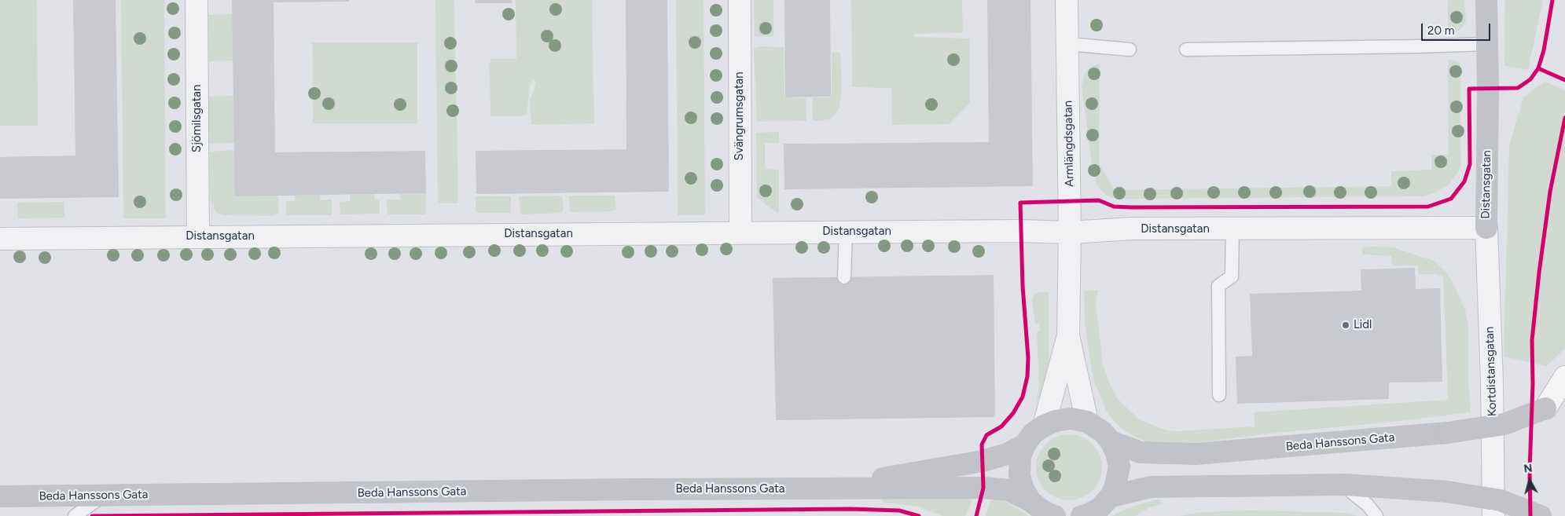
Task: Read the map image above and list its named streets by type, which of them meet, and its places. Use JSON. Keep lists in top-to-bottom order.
{
  "streets": {
    "street": [
      "Svängrumsgatan",
      "Sjömilsgatan",
      "Armlängdsgatan",
      "Distansgatan",
      "Kortdistansgatan",
      "Beda Hanssons Gata"
    ]
  },
  "crossings": [
    ["Svängrumsgatan", "Distansgatan"],
    ["Sjömilsgatan", "Distansgatan"],
    ["Armlängdsgatan", "Distansgatan"],
    ["Armlängdsgatan", "Beda Hanssons Gata"],
    ["Distansgatan", "Kortdistansgatan"]
  ],
  "places": ["Lidl"],
  "scale_bar": "20 m",
  "north": "top"
}
